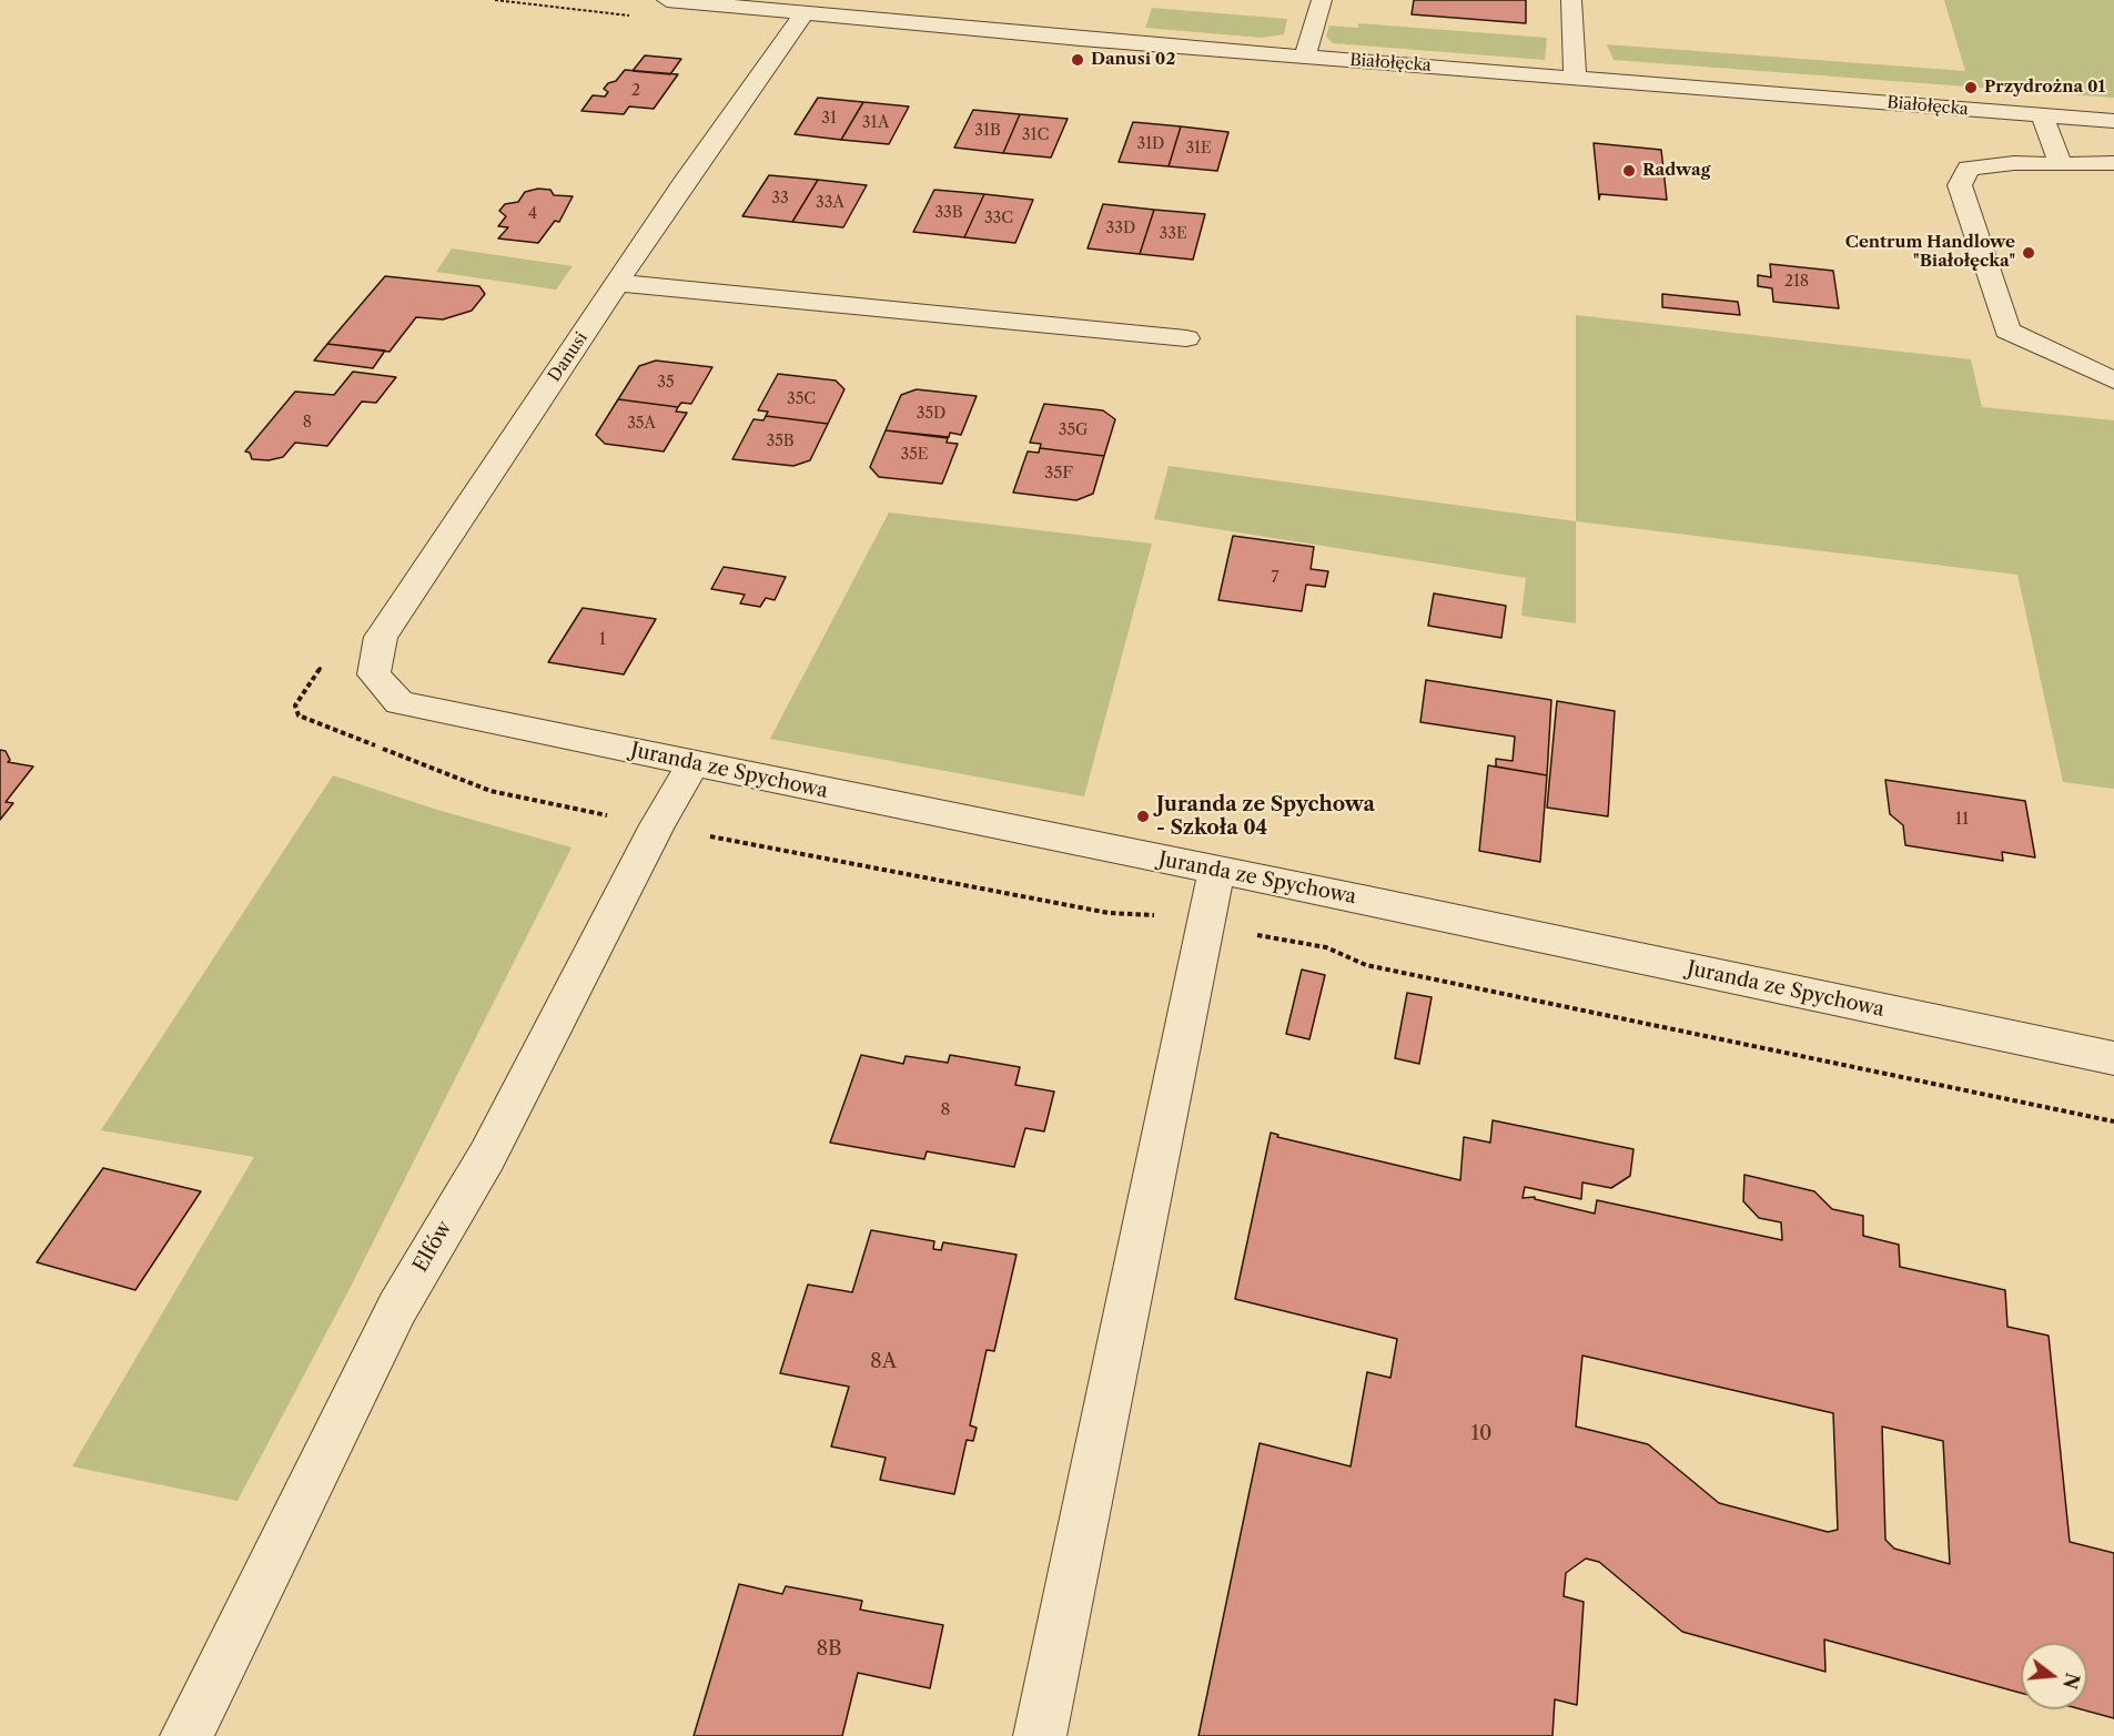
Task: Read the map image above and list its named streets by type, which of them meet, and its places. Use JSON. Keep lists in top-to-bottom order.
{
  "streets": {
    "street": [
      "Białołęcka",
      "Danusi",
      "Juranda ze Spychowa",
      "Elfów"
    ]
  },
  "crossings": [
    ["Białołęcka", "Danusi"],
    ["Danusi", "Juranda ze Spychowa"],
    ["Juranda ze Spychowa", "Elfów"]
  ],
  "places": [
    "Danusi 02",
    "Przydrożna 01",
    "Radwag",
    "Centrum Handlowe \"Białołęcka\"",
    "Juranda ze Spychowa - Szkoła 04"
  ],
  "house_numbers": [
    "2",
    "31",
    "31A",
    "31B",
    "31C",
    "31D",
    "31E",
    "33",
    "33A",
    "33B",
    "4",
    "33C",
    "33D",
    "33E",
    "218",
    "35",
    "35C",
    "35D",
    "8",
    "35A",
    "35G",
    "35B",
    "35E",
    "35F",
    "7",
    "1",
    "11",
    "8",
    "8A",
    "10",
    "8B"
  ],
  "north": "right"
}
